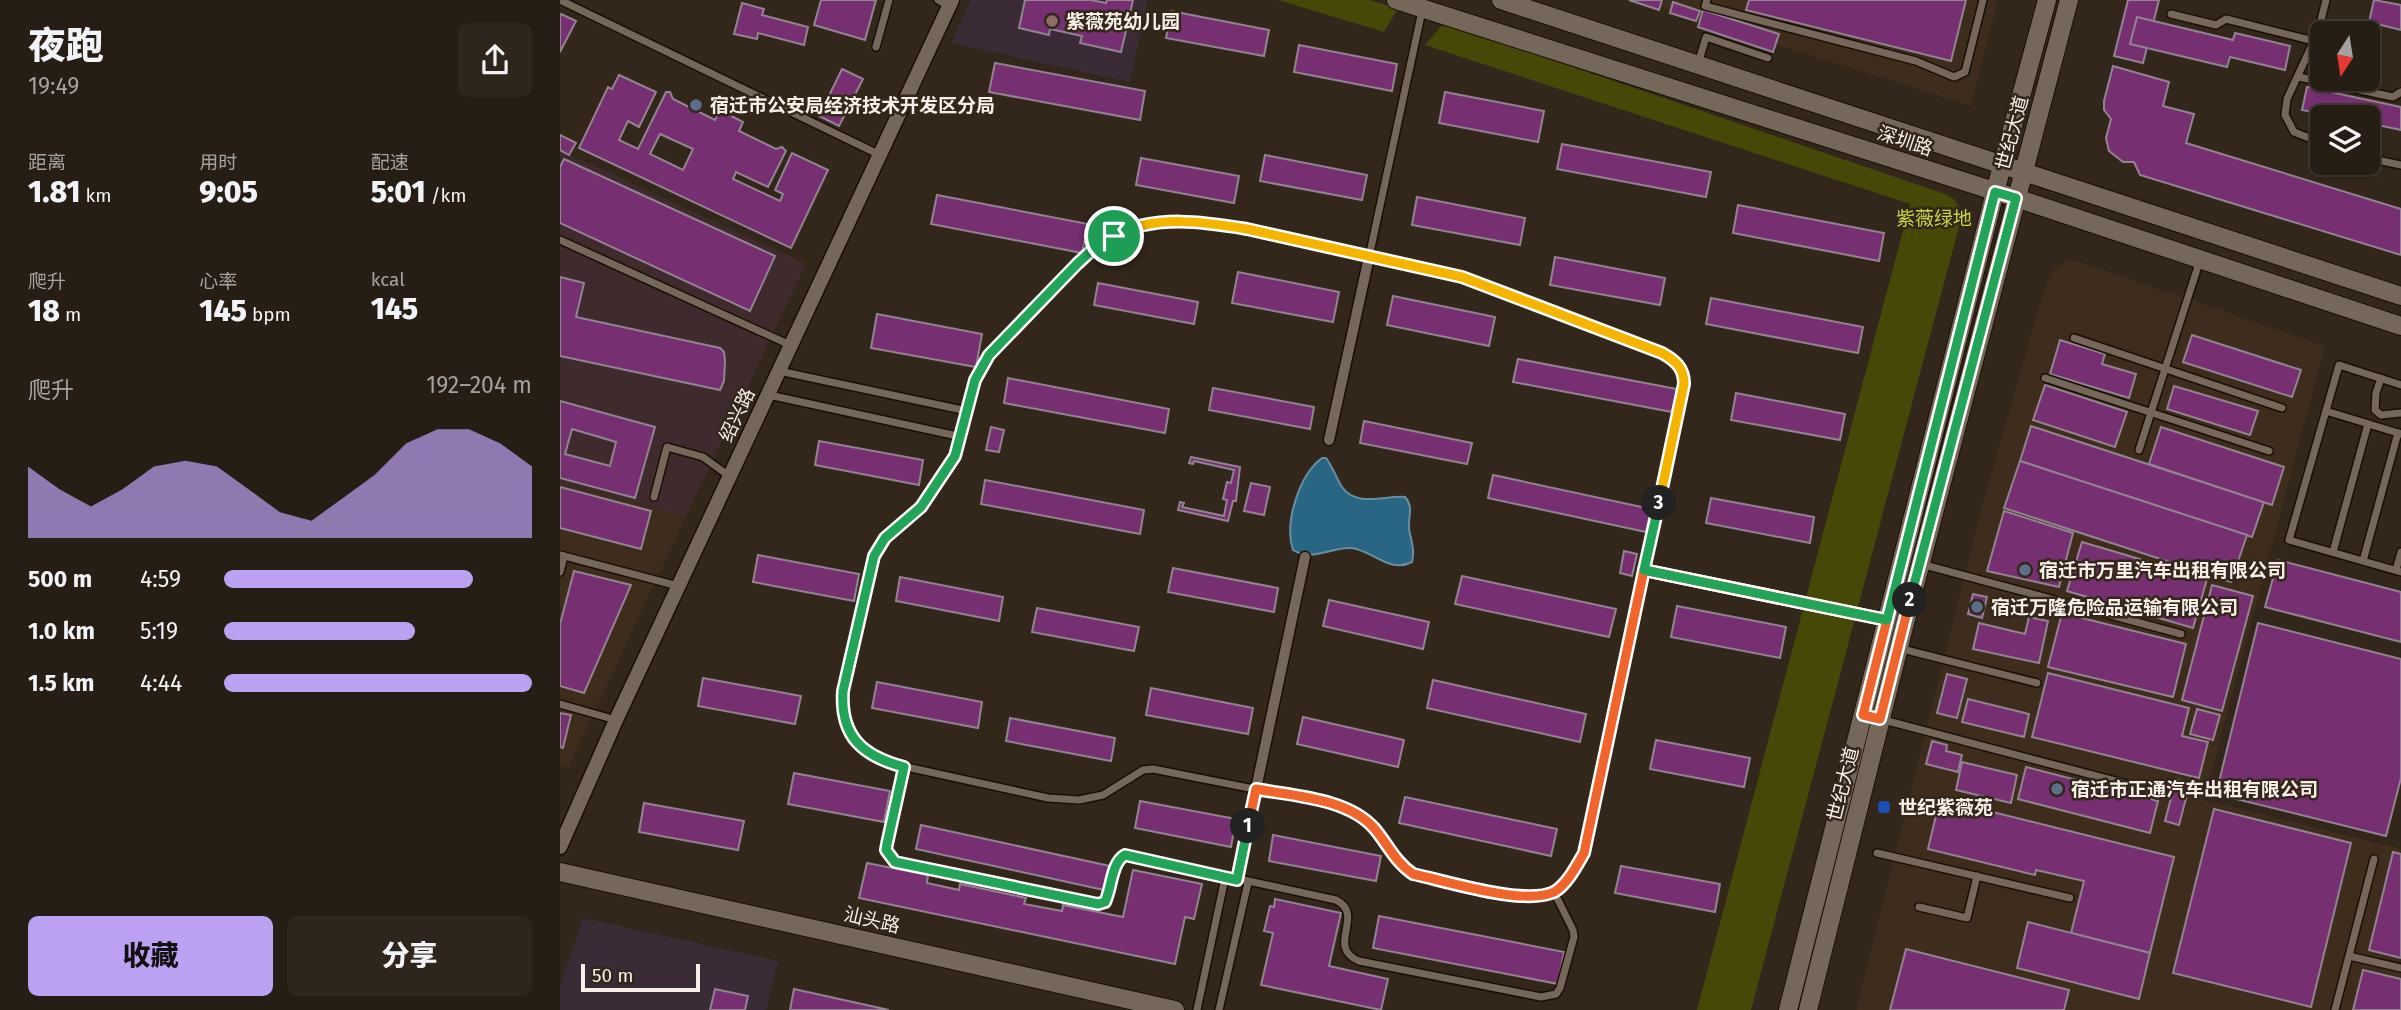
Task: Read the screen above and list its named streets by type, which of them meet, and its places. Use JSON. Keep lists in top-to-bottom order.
{
  "streets": {
    "street": [
      "世纪大道",
      "深圳路",
      "绍兴路",
      "汕头路"
    ]
  },
  "crossings": [
    ["世纪大道", "深圳路"]
  ],
  "parks": ["紫薇绿地"],
  "places": {
    "other": [
      "紫薇苑幼儿园",
      "宿迁市公安局经济技术开发区分局",
      "宿迁市万里汽车出租有限公司",
      "宿迁万隆危险品运输有限公司",
      "宿迁市正通汽车出租有限公司"
    ],
    "transit": ["世纪紫薇苑"]
  },
  "scale_bar": "50 m",
  "north": "bottom",
  "page": {
    "heading": ["夜跑", "19:49"],
    "stats": [
      ["距离", "1.81 km"],
      ["用时", "9:05"],
      ["配速", "5:01 /km"],
      ["爬升", "18 m"],
      ["心率", "145 bpm"],
      ["kcal", "145"]
    ],
    "chart": ["爬升", "192–204 m"],
    "pins": ["3", "2", "1"],
    "list": [
      {
        "name": "500 m",
        "note": "4:59"
      },
      {
        "name": "1.0 km",
        "note": "5:19"
      },
      {
        "name": "1.5 km",
        "note": "4:44"
      }
    ],
    "buttons": ["收藏", "分享"],
    "scale": "50 m"
  }
}
